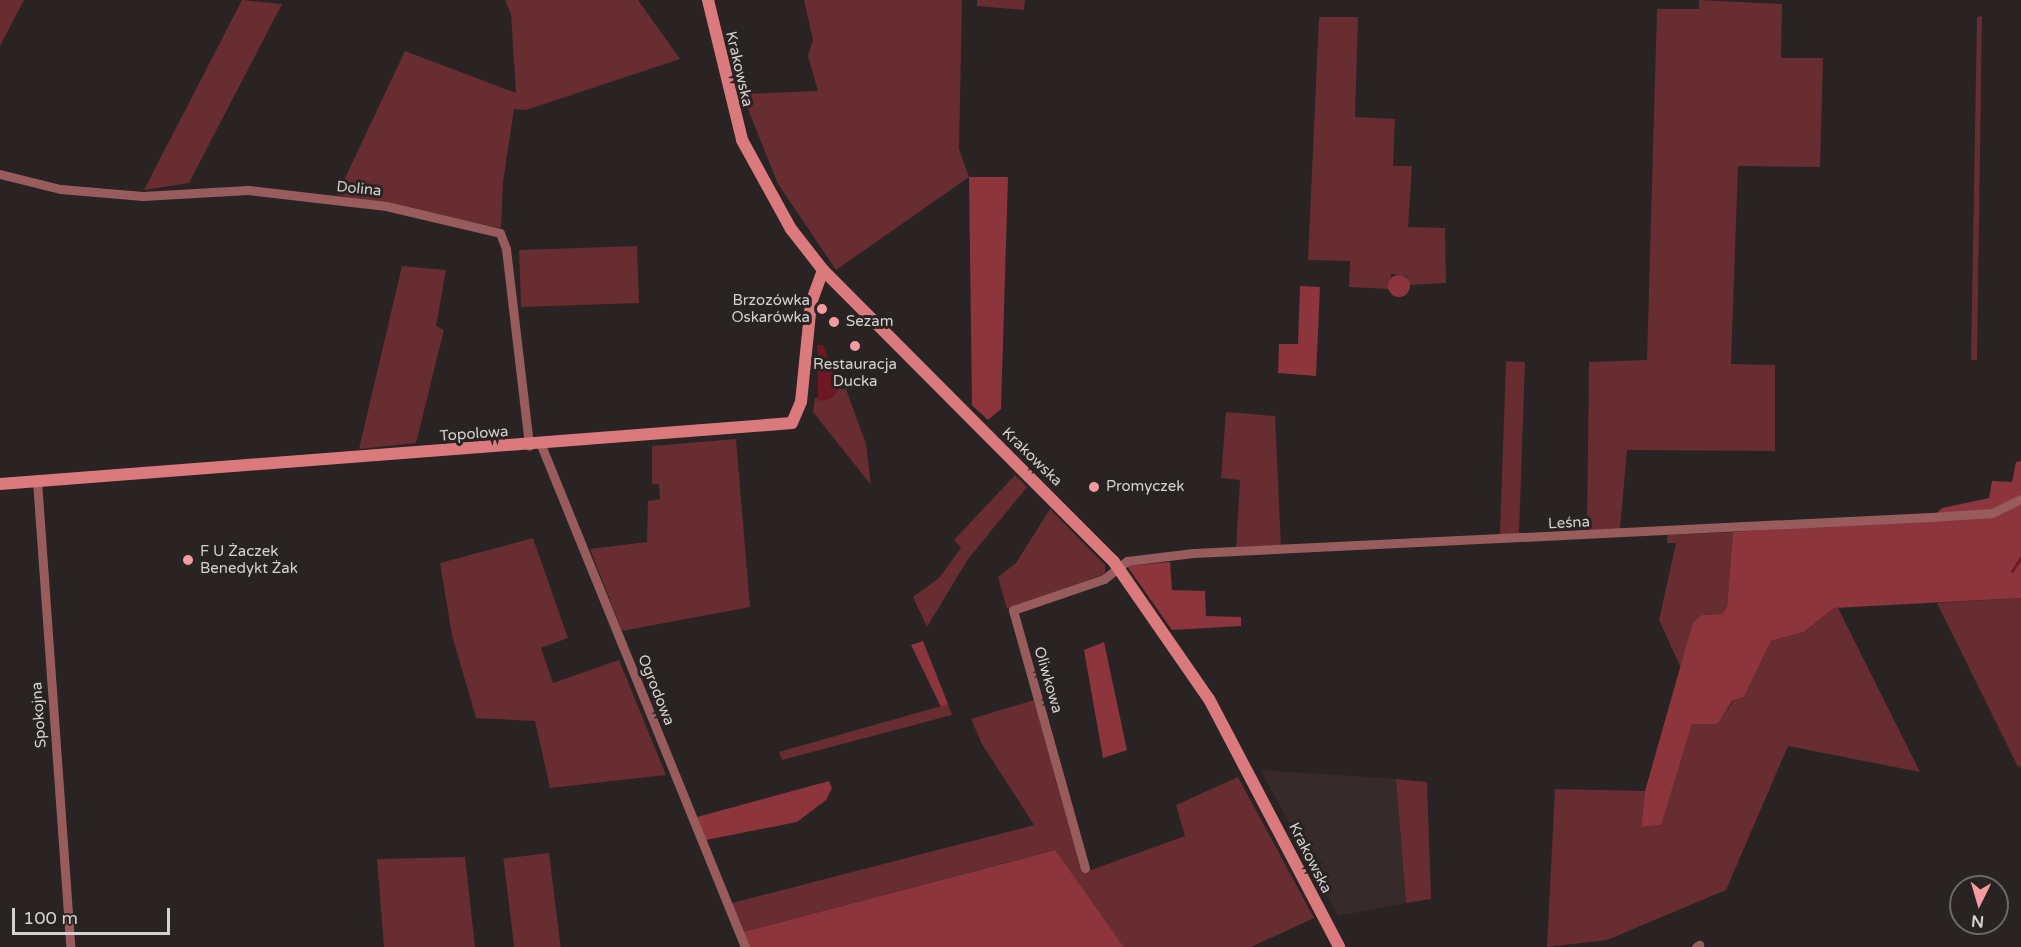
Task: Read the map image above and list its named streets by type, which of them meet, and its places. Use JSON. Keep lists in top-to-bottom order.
{
  "streets": {
    "main road": ["Krakowska", "Topolowa"],
    "street": [
      "Dolina",
      "Leśna",
      "Oliwkowa",
      "Ogrodowa",
      "Spokojna"
    ]
  },
  "crossings": [
    ["Krakowska", "Topolowa"],
    ["Krakowska", "Leśna"],
    ["Krakowska", "Oliwkowa"],
    ["Dolina", "Topolowa"],
    ["Dolina", "Ogrodowa"],
    ["Topolowa", "Ogrodowa"],
    ["Topolowa", "Spokojna"],
    ["Leśna", "Oliwkowa"]
  ],
  "places": [
    "Brzozówka Oskarówka",
    "Sezam",
    "Restauracja Ducka",
    "Promyczek",
    "F U Żaczek Benedykt Żak"
  ],
  "scale_bar": "100 m",
  "north": "bottom"
}
